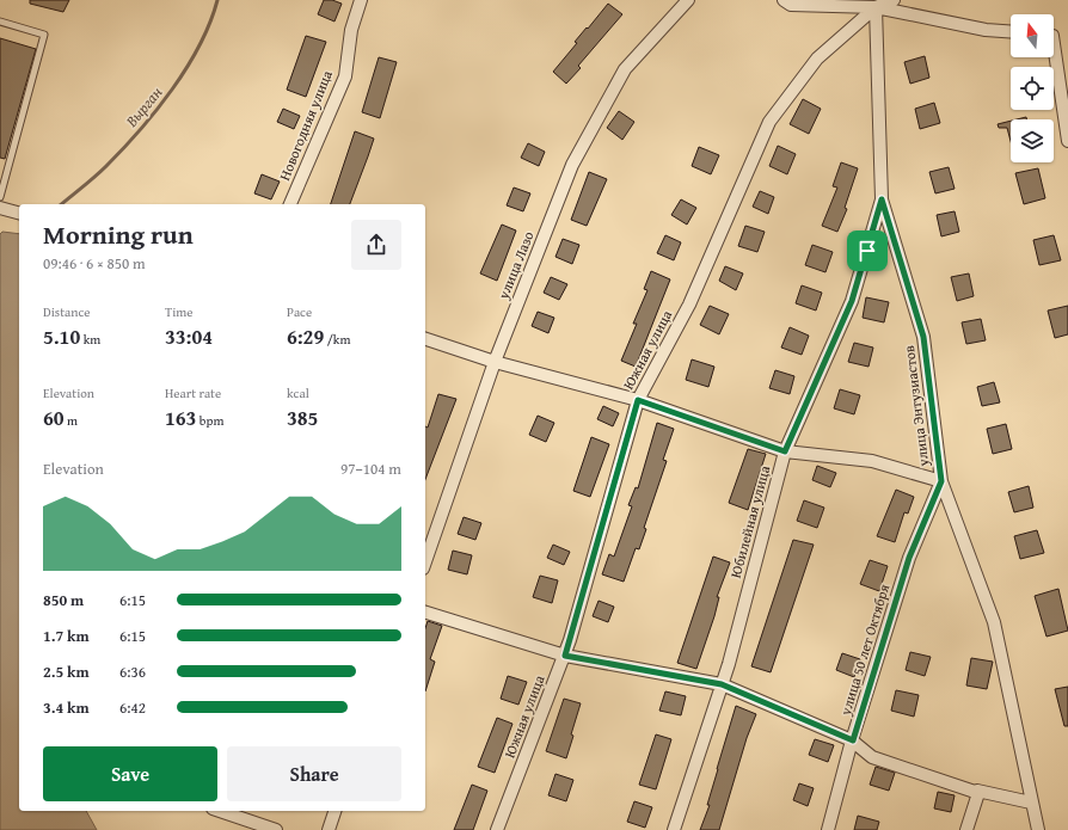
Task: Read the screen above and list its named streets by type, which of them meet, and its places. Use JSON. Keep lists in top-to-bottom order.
{
  "streets": {
    "street": [
      "Новогодняя улица",
      "улица Лазо",
      "Южная улица",
      "улица Энтузиастов",
      "Юбилейная улица",
      "улица 50 лет Октября"
    ]
  },
  "crossings": [
    ["Южная улица", "улица Энтузиастов"],
    ["улица Энтузиастов", "Юбилейная улица"],
    ["улица Энтузиастов", "улица 50 лет Октября"]
  ],
  "water": ["Вырган"],
  "north": "top",
  "page": {
    "heading": ["Morning run", "09:46 · 6 × 850 m"],
    "stats": [
      ["Distance", "5.10 km"],
      ["Time", "33:04"],
      ["Pace", "6:29 /km"],
      ["Elevation", "60 m"],
      ["Heart rate", "163 bpm"],
      ["kcal", "385"]
    ],
    "chart": ["Elevation", "97–104 m"],
    "list": [
      {
        "name": "850 m",
        "note": "6:15"
      },
      {
        "name": "1.7 km",
        "note": "6:15"
      },
      {
        "name": "2.5 km",
        "note": "6:36"
      },
      {
        "name": "3.4 km",
        "note": "6:42"
      }
    ],
    "buttons": ["Save", "Share"]
  }
}
